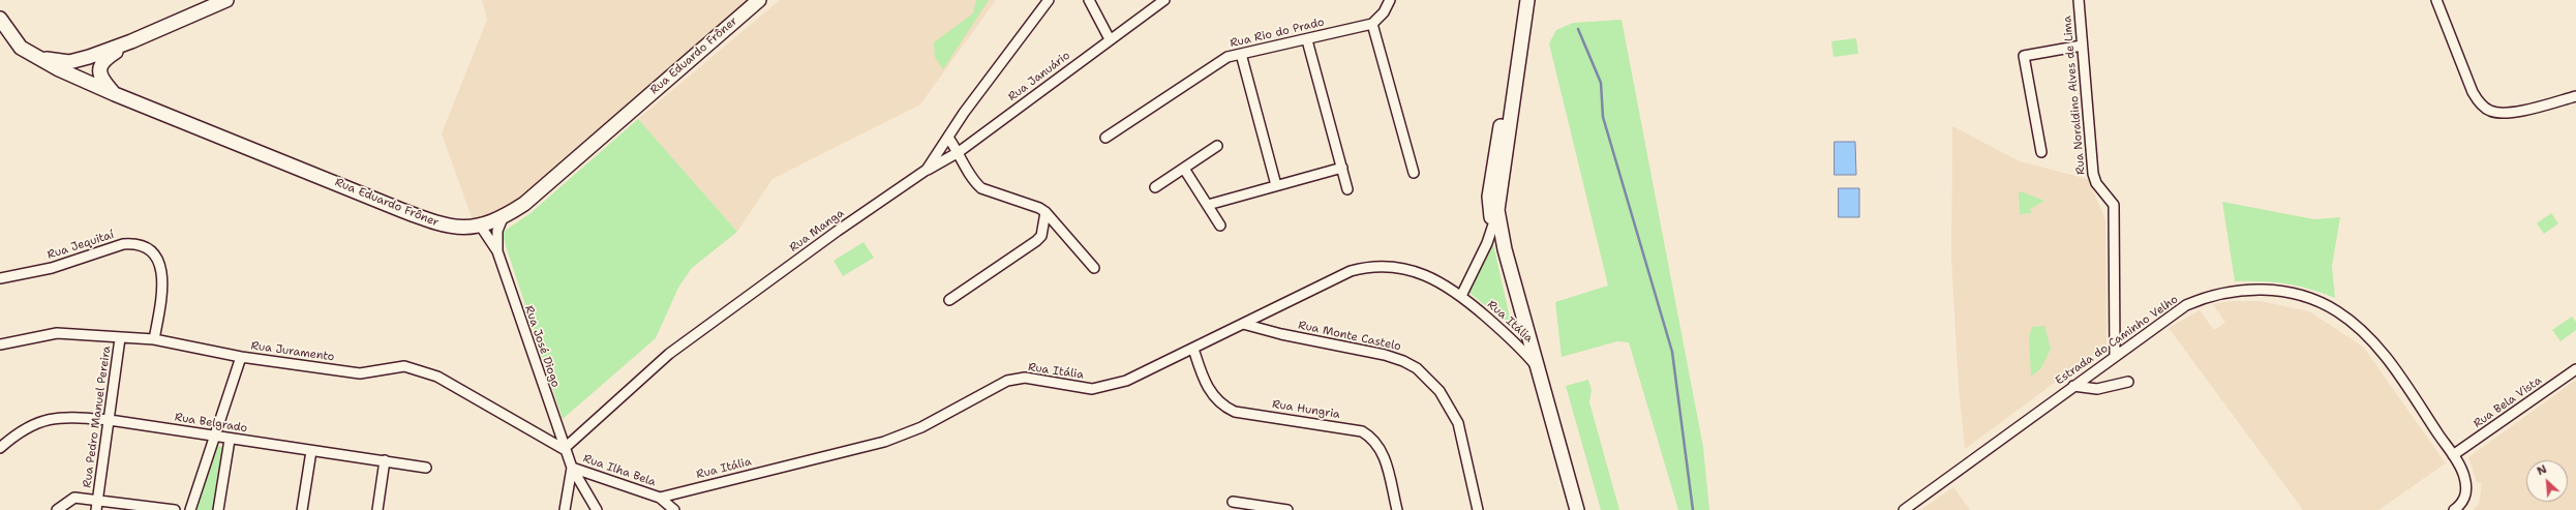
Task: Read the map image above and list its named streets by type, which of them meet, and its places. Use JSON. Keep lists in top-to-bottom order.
{
  "streets": {
    "main road": ["Rua Eduardo Frôner"],
    "street": [
      "Rua Rio do Prado",
      "Rua Januário",
      "Rua Noraldino Alves de Lima",
      "Rua Manga",
      "Rua Jequitaí",
      "Rua Itália",
      "Rua Monte Castelo",
      "Estrada do Caminho Velho",
      "Rua José Diogo",
      "Rua Juramento",
      "Rua Bela Vista",
      "Rua Hungria",
      "Rua Pedro Manuel Pereira",
      "Rua Belgrado",
      "Rua Ilha Bela"
    ]
  },
  "crossings": [
    ["Rua Eduardo Frôner", "Rua José Diogo"],
    ["Rua Januário", "Rua Manga"],
    ["Rua Noraldino Alves de Lima", "Estrada do Caminho Velho"],
    ["Rua Manga", "Rua José Diogo"],
    ["Rua Manga", "Rua Juramento"],
    ["Rua Manga", "Rua Ilha Bela"],
    ["Rua Jequitaí", "Rua Juramento"],
    ["Rua Itália", "Rua Monte Castelo"],
    ["Rua Itália", "Rua Hungria"],
    ["Rua Itália", "Rua Ilha Bela"],
    ["Estrada do Caminho Velho", "Rua Bela Vista"],
    ["Rua José Diogo", "Rua Juramento"],
    ["Rua José Diogo", "Rua Ilha Bela"],
    ["Rua Juramento", "Rua Pedro Manuel Pereira"],
    ["Rua Juramento", "Rua Ilha Bela"],
    ["Rua Pedro Manuel Pereira", "Rua Belgrado"]
  ],
  "north": "top left"
}
